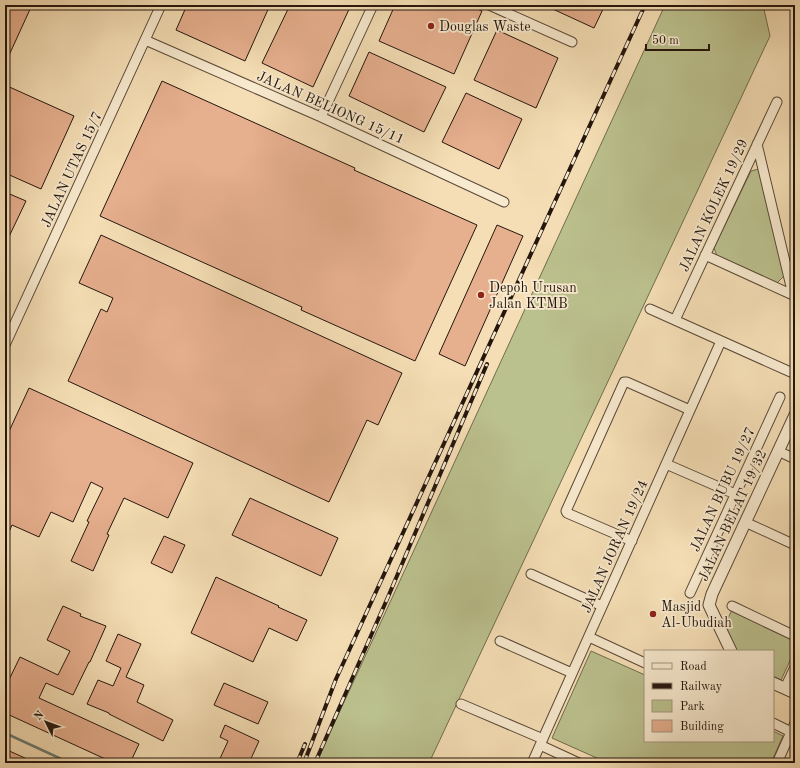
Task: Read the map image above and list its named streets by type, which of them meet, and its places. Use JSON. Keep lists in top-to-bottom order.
{
  "streets": {
    "street": [
      "JALAN BELIONG 15/11",
      "JALAN UTAS 15/7",
      "JALAN KOLEK 19/29",
      "JALAN BUBU 19/27",
      "JALAN BELAT 19/32",
      "JALAN JORAN 19/24"
    ]
  },
  "crossings": [
    ["JALAN BELIONG 15/11", "JALAN UTAS 15/7"]
  ],
  "places": ["Douglas Waste", "Depoh Urusan Jalan KTMB", "Masjid Al-Ubudiah"],
  "legend": [
    "Road",
    "Railway",
    "Park",
    "Building"
  ],
  "scale_bar": "50 m",
  "north": "top left"
}
